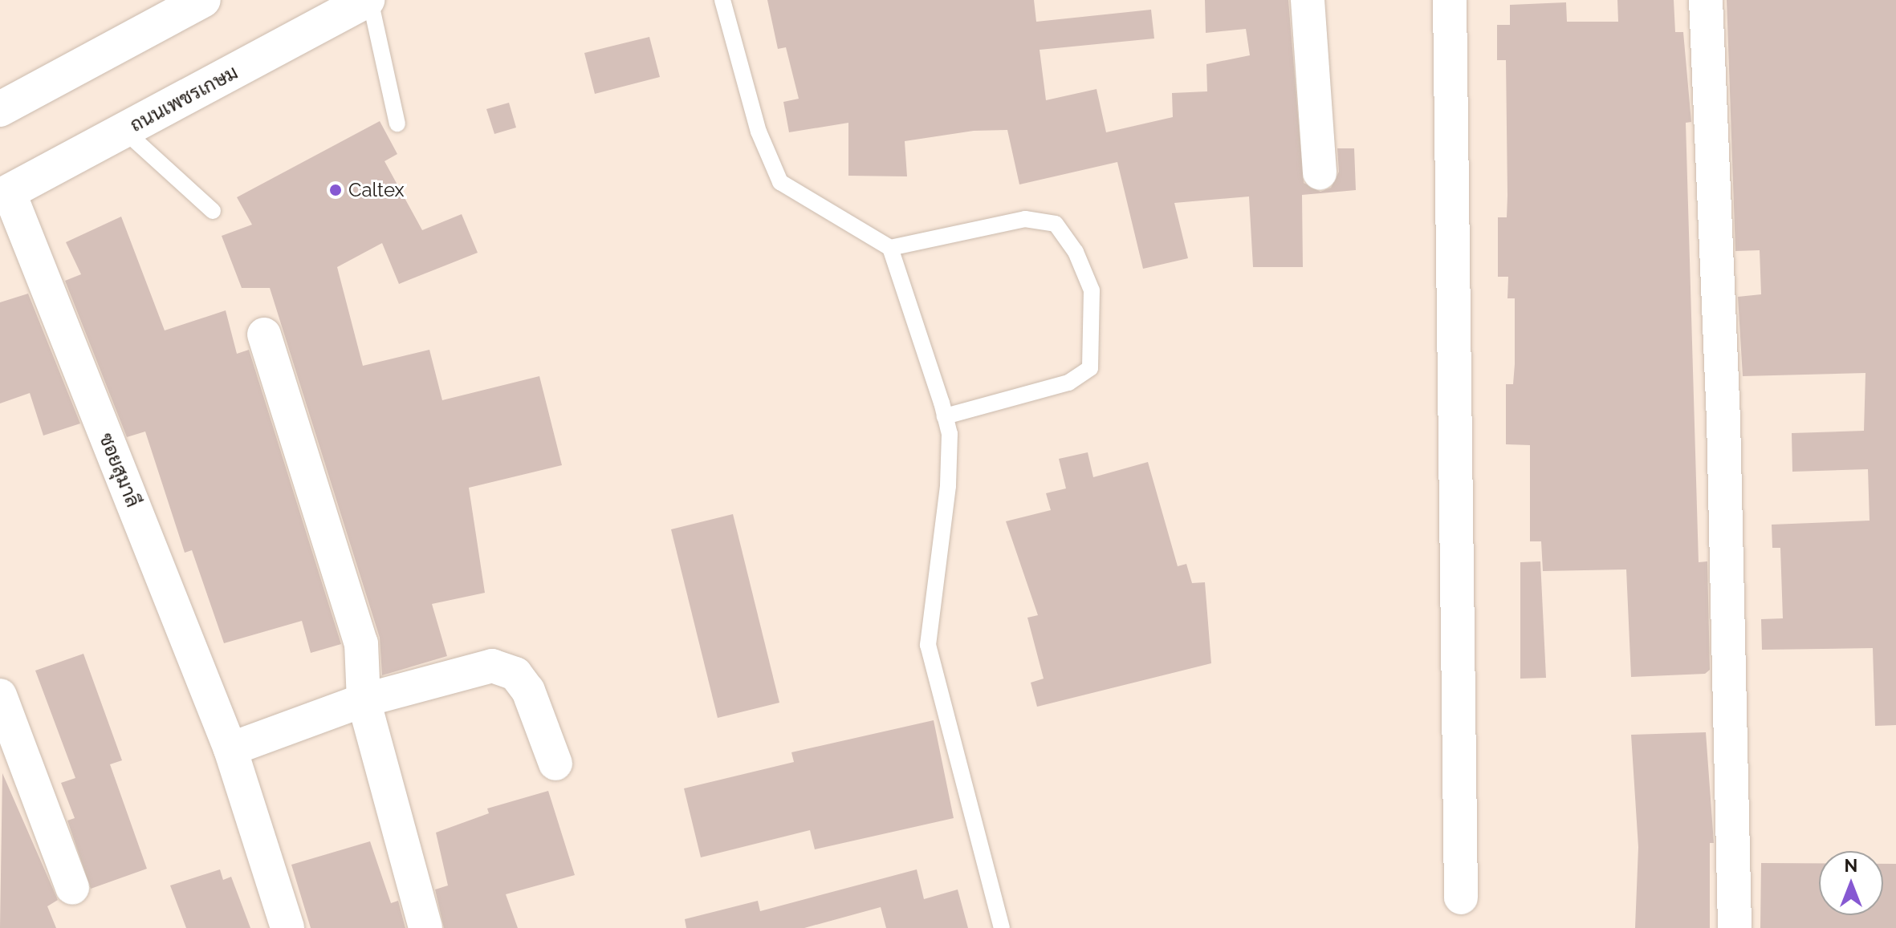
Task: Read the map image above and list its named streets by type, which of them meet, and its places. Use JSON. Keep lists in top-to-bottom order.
{
  "streets": {
    "main road": ["ถนนเพชรเกษม"],
    "street": ["ซอยสุมาลี"]
  },
  "crossings": [
    ["ถนนเพชรเกษม", "ซอยสุมาลี"]
  ],
  "places": ["Caltex"],
  "north": "top"
}
